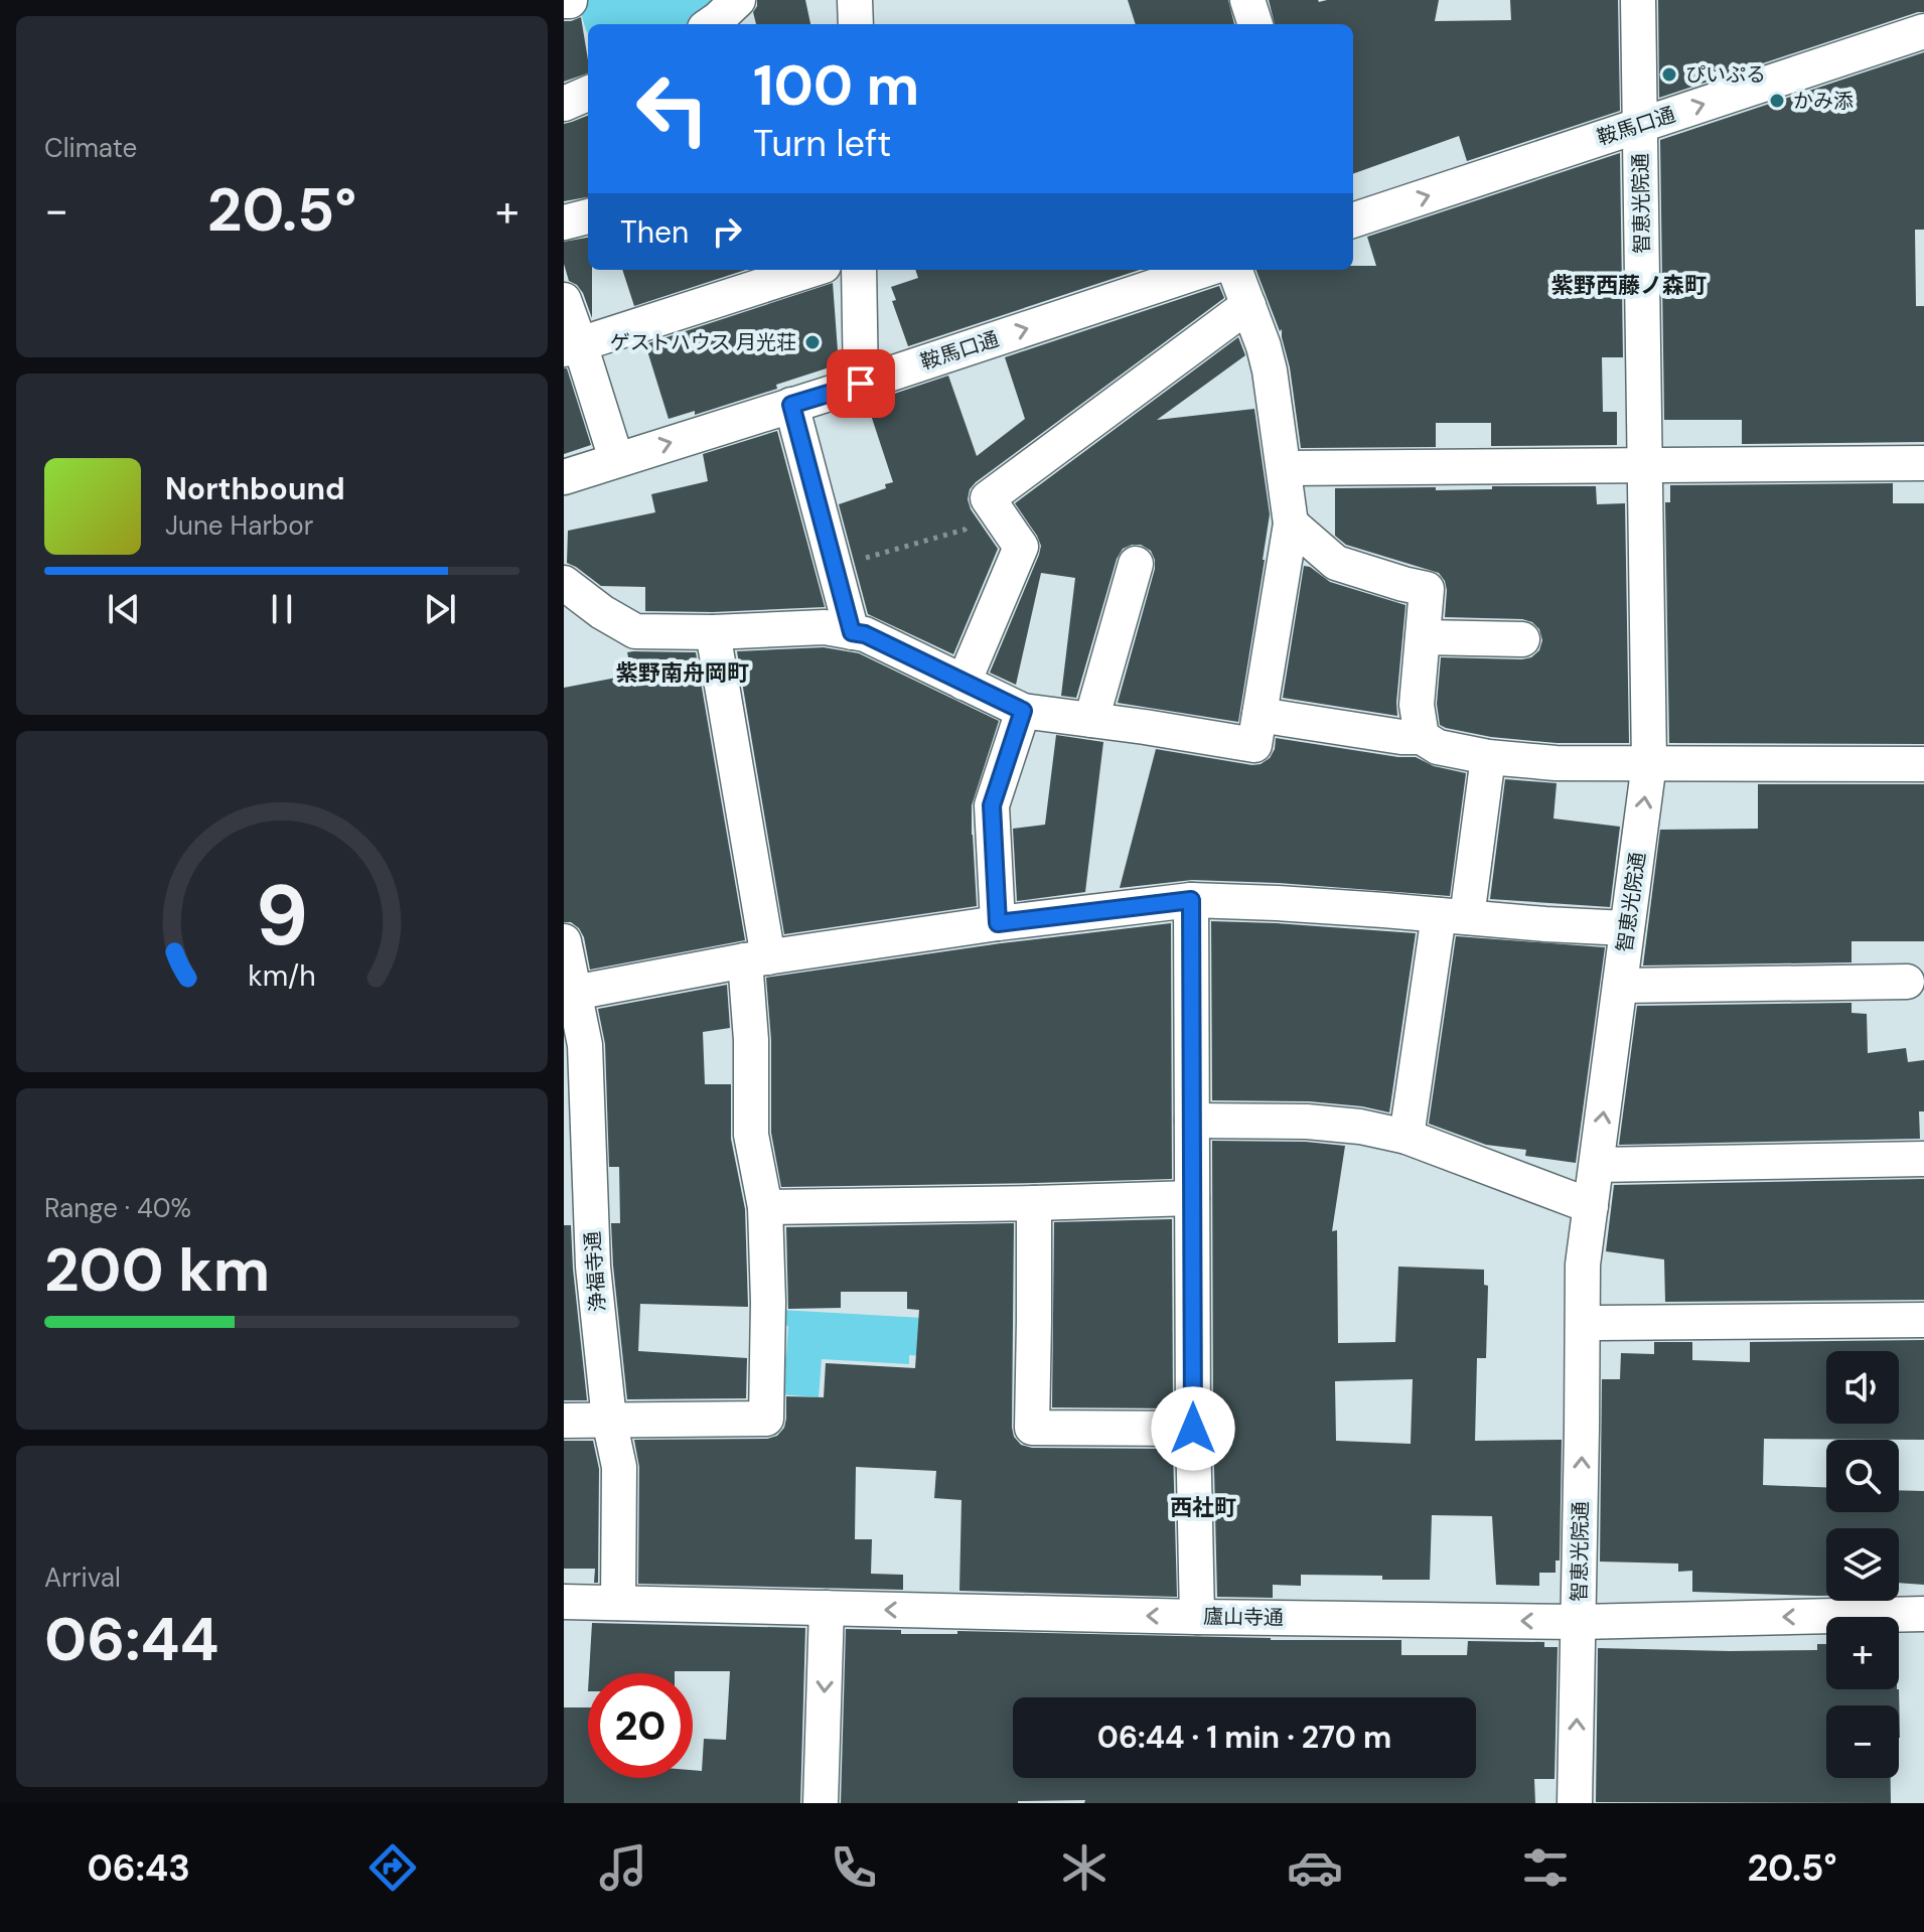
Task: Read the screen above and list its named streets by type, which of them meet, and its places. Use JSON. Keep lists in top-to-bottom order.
{
  "streets": {
    "street": [
      "鞍馬口通",
      "智恵光院通",
      "浄福寺通",
      "廬山寺通"
    ]
  },
  "crossings": [
    ["鞍馬口通", "智恵光院通"],
    ["智恵光院通", "廬山寺通"],
    ["浄福寺通", "廬山寺通"]
  ],
  "one_way": ["廬山寺通"],
  "districts": ["紫野西藤ノ森町", "紫野南舟岡町", "西社町"],
  "places": ["ぴいぷる", "かみ添", "ゲストハウス 月光荘"],
  "page": {
    "tile": [
      "Climate",
      ["Range · 40%", "200 km"],
      ["Arrival", "06:44"]
    ],
    "turn": ["100 m", "Turn left"],
    "heat": ["−", "20.5°", "+"],
    "then": "Then",
    "song": ["Northbound", "June Harbor"],
    "map_buttons": ["+", "−"],
    "limit": "20",
    "trip": "06:44 · 1 min · 270 m",
    "tabs": ["06:43", "20.5°"],
    "gauge": ["9", "km/h"]
  }
}
